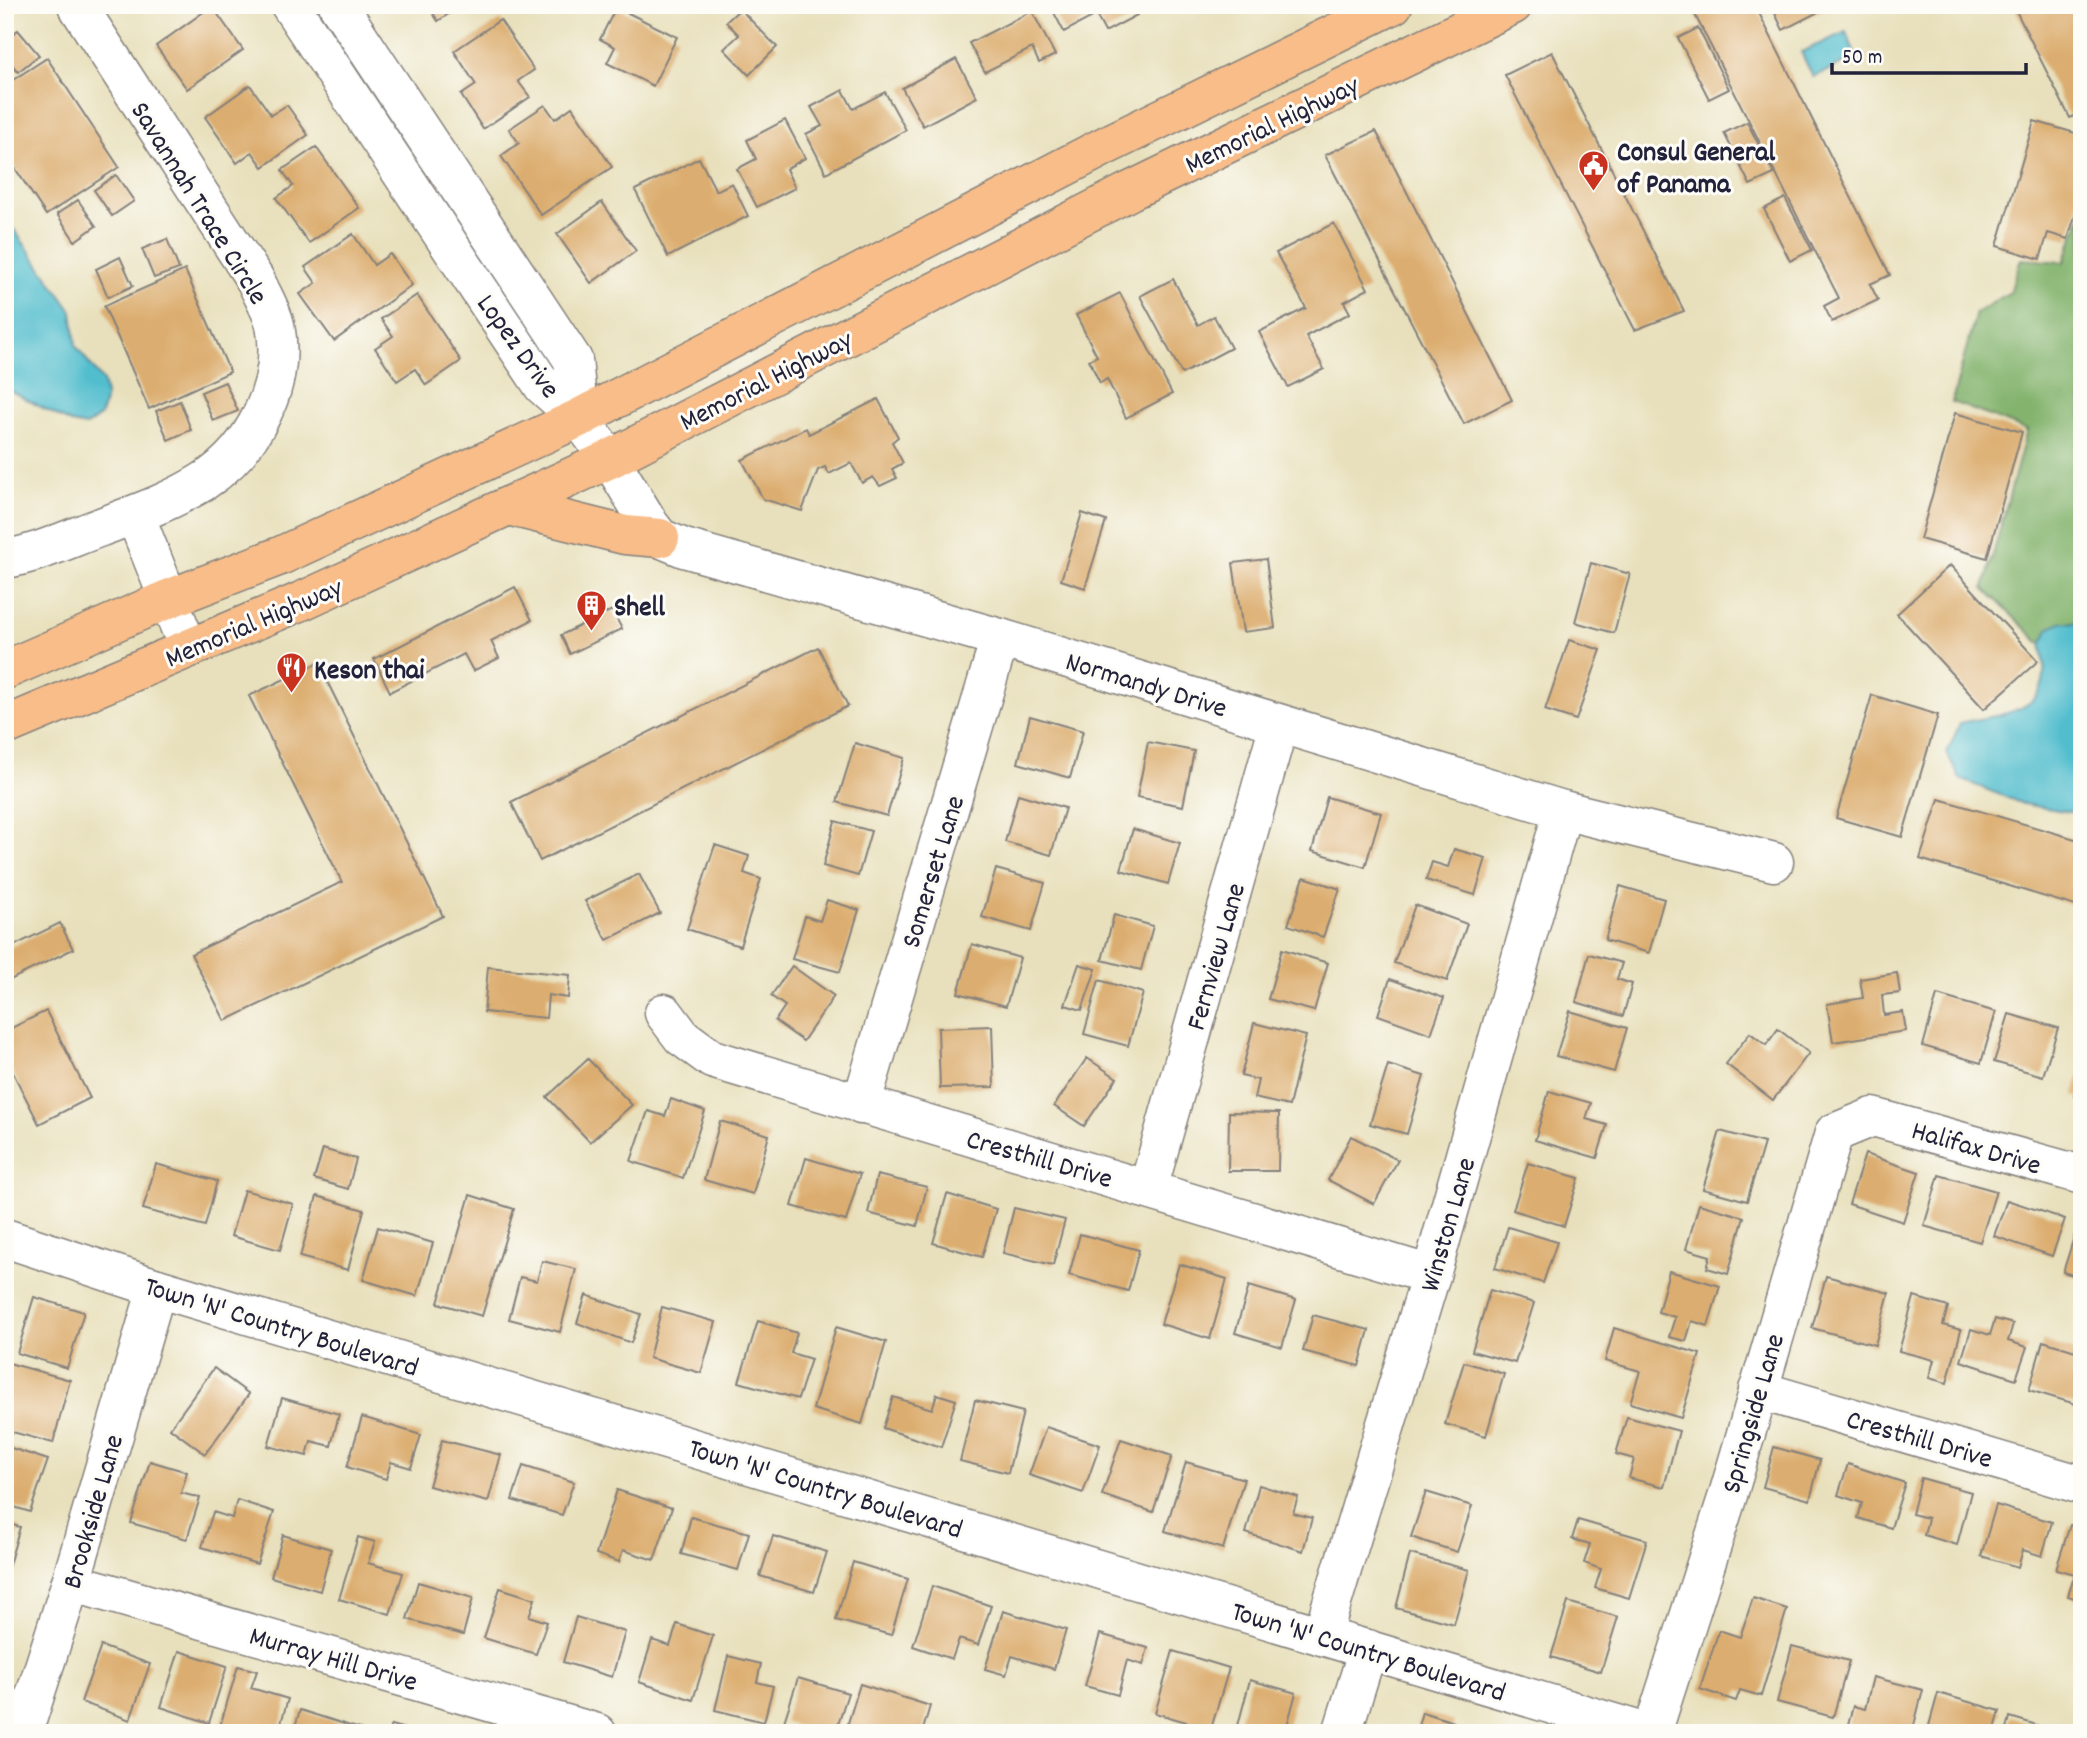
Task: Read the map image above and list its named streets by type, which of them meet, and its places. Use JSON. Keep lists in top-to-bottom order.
{
  "streets": {
    "main road": ["Memorial Highway"],
    "street": [
      "Savannah Trace Circle",
      "Lopez Drive",
      "Normandy Drive",
      "Somerset Lane",
      "Fernview Lane",
      "Halifax Drive",
      "Cresthill Drive",
      "Winston Lane",
      "Town 'N' Country Boulevard",
      "Springside Lane",
      "Brookside Lane",
      "Murray Hill Drive"
    ]
  },
  "crossings": [
    ["Memorial Highway", "Lopez Drive"],
    ["Normandy Drive", "Somerset Lane"],
    ["Normandy Drive", "Fernview Lane"],
    ["Normandy Drive", "Winston Lane"],
    ["Somerset Lane", "Cresthill Drive"],
    ["Fernview Lane", "Cresthill Drive"],
    ["Halifax Drive", "Springside Lane"],
    ["Cresthill Drive", "Winston Lane"],
    ["Cresthill Drive", "Springside Lane"],
    ["Winston Lane", "Town 'N' Country Boulevard"],
    ["Town 'N' Country Boulevard", "Brookside Lane"],
    ["Brookside Lane", "Murray Hill Drive"]
  ],
  "places": {
    "public building": ["Consul General of Panama"],
    "building": ["Shell"],
    "restaurant": ["Keson thai"]
  },
  "scale_bar": "50 m"
}
